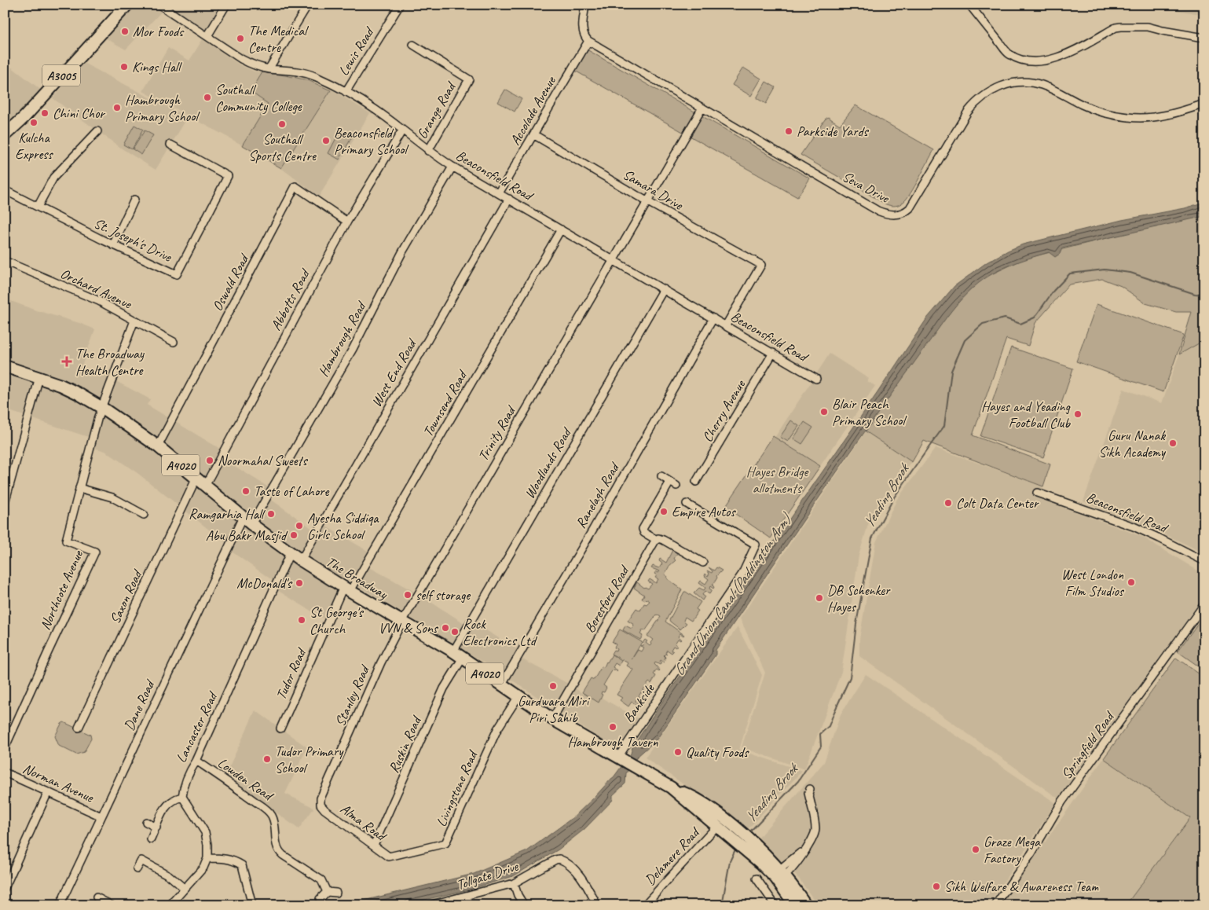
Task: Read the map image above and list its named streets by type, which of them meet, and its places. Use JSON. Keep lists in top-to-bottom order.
{
  "streets": {
    "main road": ["A3005", "A4020", "The Broadway"],
    "street": [
      "Lewis Road",
      "Grange Road",
      "Accolade Avenue",
      "Beaconsfield Road",
      "Seva Drive",
      "Samara Drive",
      "St. Joseph's Drive",
      "Oswald Road",
      "Orchard Avenue",
      "Abbotts Road",
      "Hambrough Road",
      "West End Road",
      "Townsend Road",
      "Cherry Avenue",
      "Trinity Road",
      "Woodlands Road",
      "Ranelagh Road",
      "Northcote Avenue",
      "Saxon Road",
      "Beresford Road",
      "Tudor Road",
      "Stanley Road",
      "Bankside",
      "Dane Road",
      "Lancaster Road",
      "Ruskin Road",
      "Springfield Road",
      "Lowden Road",
      "Norman Avenue",
      "Livingstone Road",
      "Alma Road",
      "Delamere Road",
      "Tollgate Drive"
    ]
  },
  "crossings": [
    ["Lewis Road", "Beaconsfield Road"],
    ["Grange Road", "Beaconsfield Road"],
    ["Accolade Avenue", "Beaconsfield Road"],
    ["Accolade Avenue", "Seva Drive"],
    ["Accolade Avenue", "Samara Drive"],
    ["Beaconsfield Road", "Samara Drive"],
    ["Beaconsfield Road", "Abbotts Road"],
    ["Beaconsfield Road", "Hambrough Road"],
    ["Beaconsfield Road", "West End Road"],
    ["Beaconsfield Road", "Townsend Road"],
    ["Beaconsfield Road", "Cherry Avenue"],
    ["Beaconsfield Road", "Trinity Road"],
    ["Beaconsfield Road", "Woodlands Road"],
    ["Beaconsfield Road", "Ranelagh Road"],
    ["Seva Drive", "Trinity Road"],
    ["Samara Drive", "Trinity Road"],
    ["Oswald Road", "Abbotts Road"],
    ["Oswald Road", "The Broadway"],
    ["Orchard Avenue", "Northcote Avenue"],
    ["Abbotts Road", "The Broadway"],
    ["Hambrough Road", "The Broadway"],
    ["West End Road", "The Broadway"],
    ["Townsend Road", "The Broadway"],
    ["Townsend Road", "Tudor Road"],
    ["Trinity Road", "The Broadway"],
    ["Trinity Road", "Stanley Road"],
    ["Woodlands Road", "The Broadway"],
    ["A4020", "The Broadway"],
    ["A4020", "Bankside"],
    ["A4020", "Delamere Road"],
    ["Ranelagh Road", "The Broadway"],
    ["The Broadway", "Northcote Avenue"],
    ["The Broadway", "Saxon Road"],
    ["The Broadway", "Beresford Road"],
    ["The Broadway", "Tudor Road"],
    ["The Broadway", "Stanley Road"],
    ["The Broadway", "Bankside"],
    ["The Broadway", "Dane Road"],
    ["The Broadway", "Lancaster Road"],
    ["The Broadway", "Ruskin Road"],
    ["The Broadway", "Livingstone Road"],
    ["Stanley Road", "Alma Road"],
    ["Dane Road", "Norman Avenue"],
    ["Lancaster Road", "Lowden Road"],
    ["Ruskin Road", "Alma Road"],
    ["Livingstone Road", "Alma Road"]
  ],
  "water": ["Yeading Brook", "Grand Union Canal (Paddington Arm)"],
  "parks": ["Hayes Bridge allotments"],
  "places": {
    "other": [
      "Mor Foods",
      "The Medical Centre",
      "Kings Hall",
      "Southall Community College",
      "Hambrough Primary School",
      "Chini Chor",
      "Kulcha Express",
      "Southall Sports Centre",
      "Parkside Yards",
      "Beaconsfield Primary School",
      "Blair Peach Primary School",
      "Hayes and Yeading Football Club",
      "Guru Nanak Sikh Academy",
      "Noormahal Sweets",
      "Taste of Lahore",
      "Colt Data Center",
      "Empire Autos",
      "Ramgarhia Hall",
      "Ayesha Siddiqa Girls School",
      "Abu Bakr Masjid",
      "West London Film Studios",
      "McDonald's",
      "self storage",
      "DB Schenker Hayes",
      "St George's Church",
      "VVN & Sons",
      "Rock Electronics Ltd",
      "Gurdwara Miri Piri Sahib",
      "Hambrough Tavern",
      "Quality Foods",
      "Tudor Primary School",
      "Graze Mega Factory",
      "Sikh Welfare & Awareness Team"
    ],
    "health": ["The Broadway Health Centre"]
  }
}
